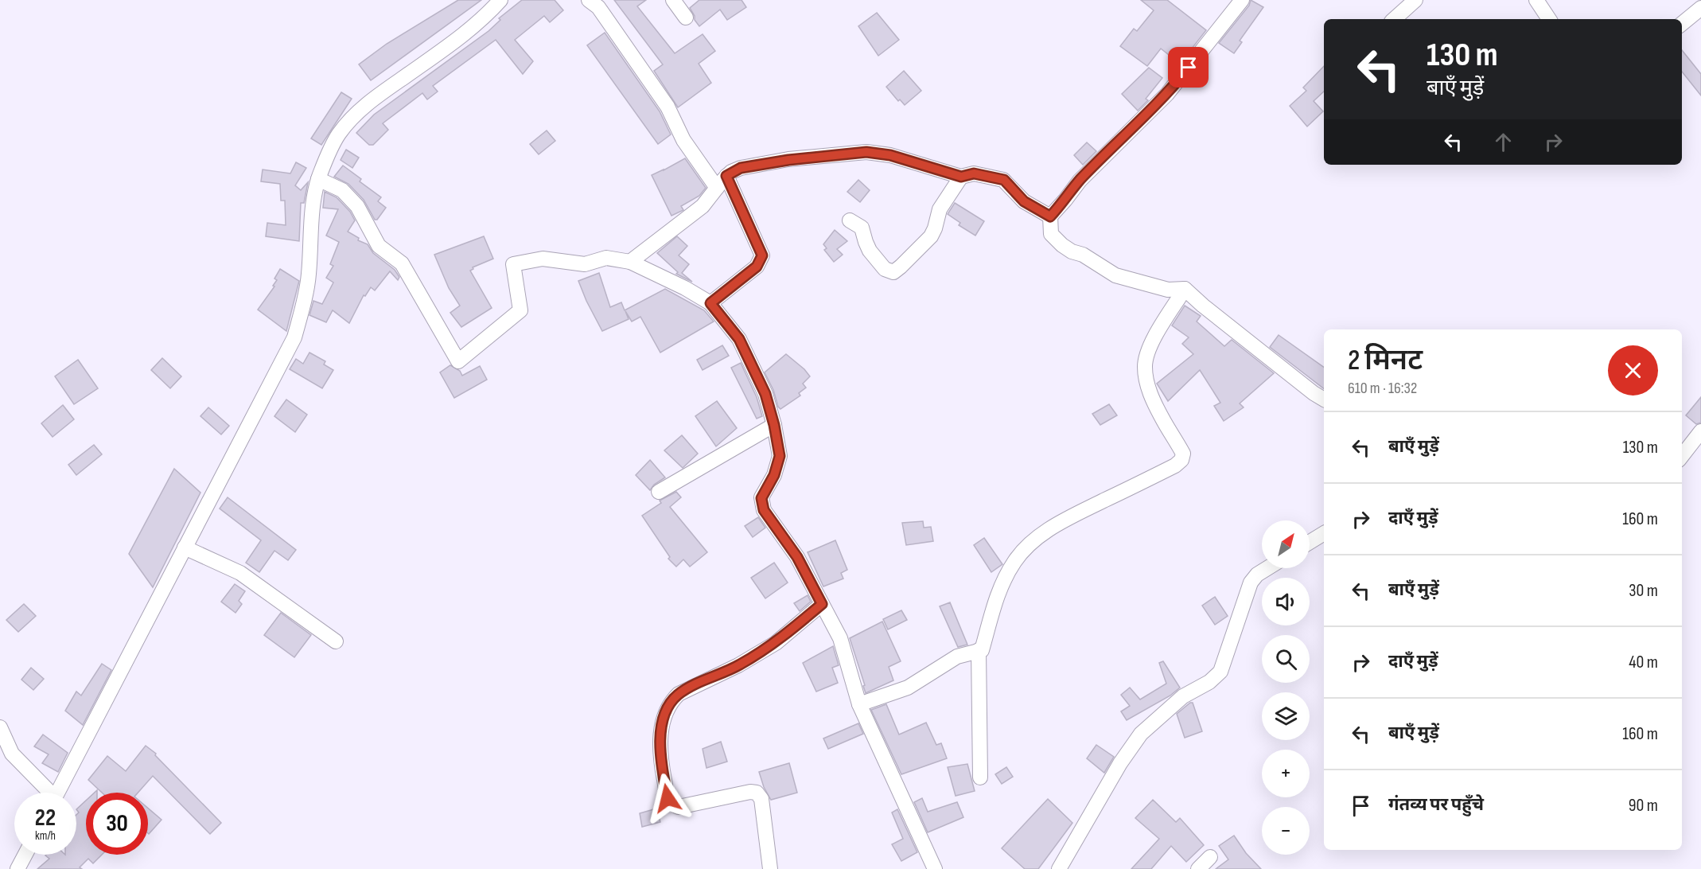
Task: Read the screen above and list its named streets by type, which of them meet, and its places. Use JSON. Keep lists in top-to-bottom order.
{
  "north": "top right",
  "page": {
    "turn": ["130 m", "बाएँ मुड़ें"],
    "heading": ["2 मिनट", "610 m · 16:32"],
    "list": [
      {
        "name": "बाएँ मुड़ें",
        "value": "130 m"
      },
      {
        "name": "दाएँ मुड़ें",
        "value": "160 m"
      },
      {
        "name": "बाएँ मुड़ें",
        "value": "30 m"
      },
      {
        "name": "दाएँ मुड़ें",
        "value": "40 m"
      },
      {
        "name": "बाएँ मुड़ें",
        "value": "160 m"
      },
      {
        "name": "गंतव्य पर पहुँचे",
        "value": "90 m"
      }
    ],
    "map_buttons": ["+", "−"],
    "speed": "22 km/h",
    "limit": "30"
  }
}
